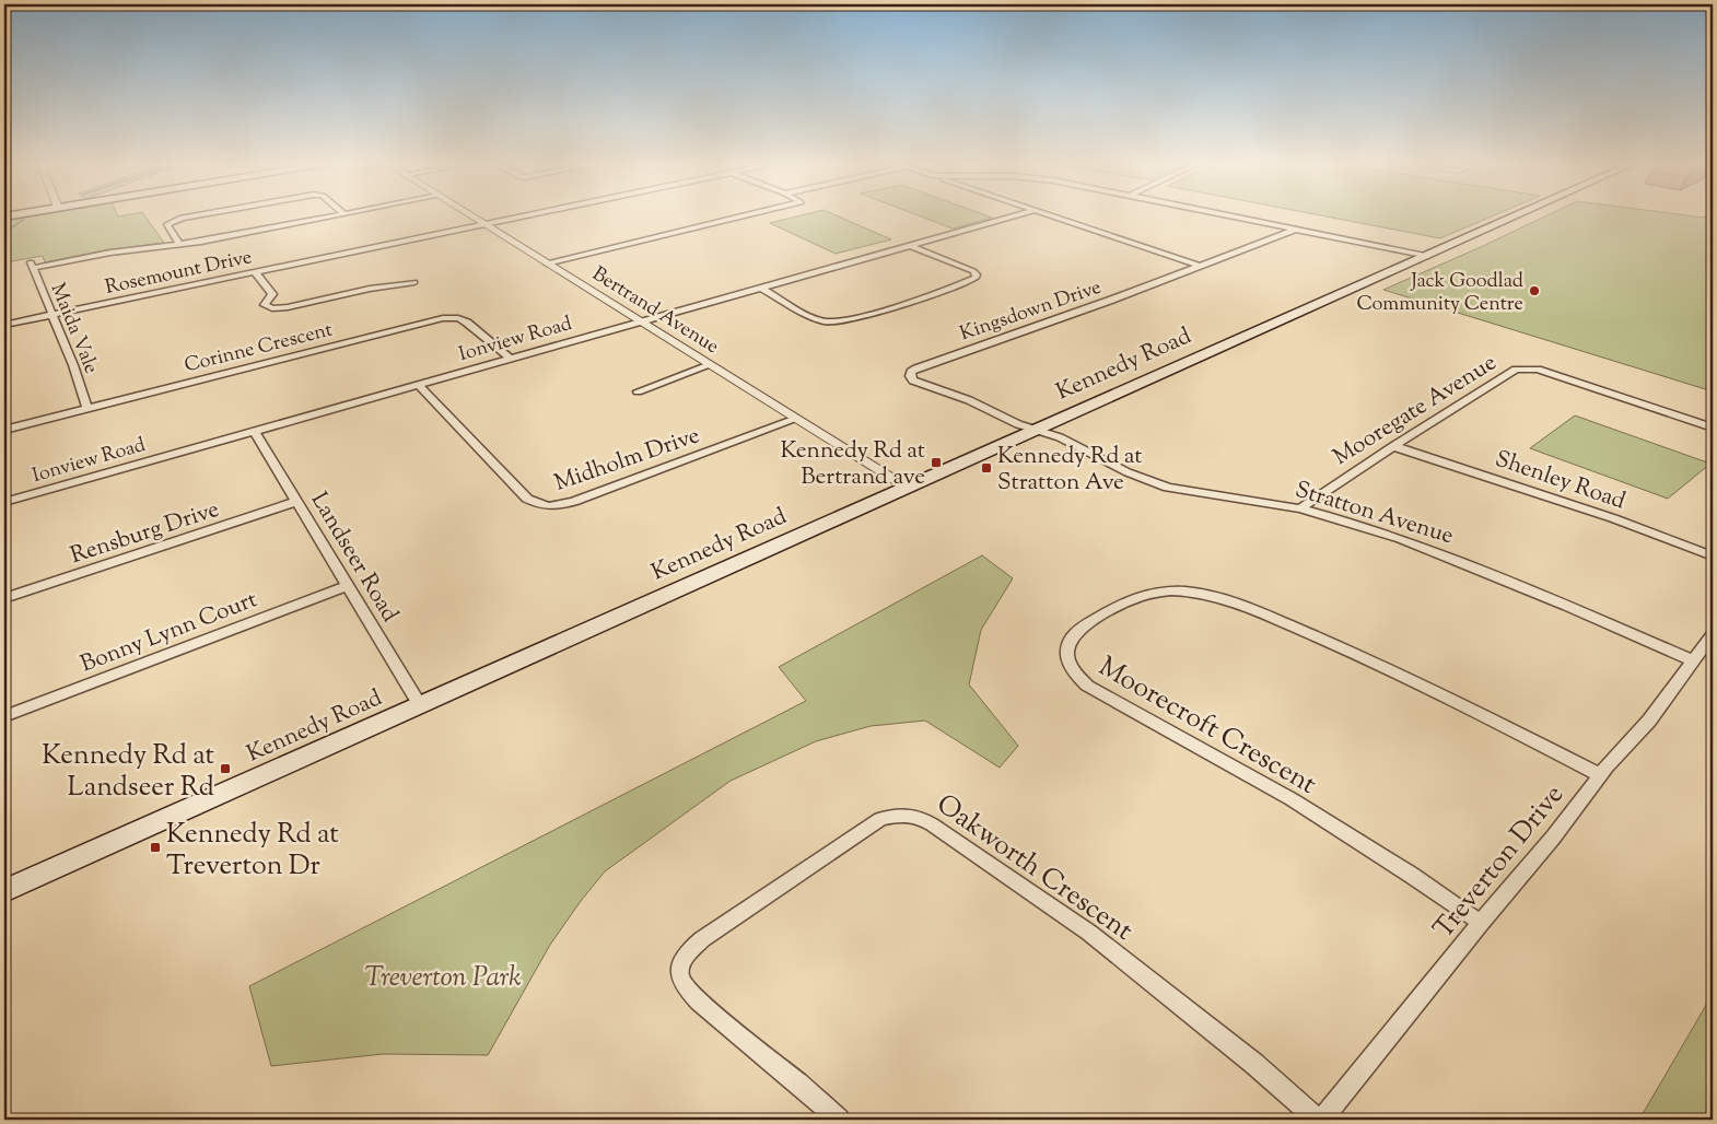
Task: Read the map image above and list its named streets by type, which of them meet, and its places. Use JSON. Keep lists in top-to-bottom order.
{
  "streets": {
    "main road": ["Kennedy Road"],
    "street": [
      "Rosemount Drive",
      "Bertrand Avenue",
      "Kingsdown Drive",
      "Maida Vale",
      "Ionview Road",
      "Corinne Crescent",
      "Mooregate Avenue",
      "Midholm Drive",
      "Shenley Road",
      "Stratton Avenue",
      "Rensburg Drive",
      "Landseer Road",
      "Bonny Lynn Court",
      "Moorecroft Crescent",
      "Treverton Drive",
      "Oakworth Crescent"
    ]
  },
  "crossings": [
    ["Rosemount Drive", "Bertrand Avenue"],
    ["Rosemount Drive", "Maida Vale"],
    ["Bertrand Avenue", "Ionview Road"],
    ["Bertrand Avenue", "Kennedy Road"],
    ["Bertrand Avenue", "Midholm Drive"],
    ["Kingsdown Drive", "Kennedy Road"],
    ["Kingsdown Drive", "Stratton Avenue"],
    ["Maida Vale", "Corinne Crescent"],
    ["Ionview Road", "Corinne Crescent"],
    ["Ionview Road", "Midholm Drive"],
    ["Ionview Road", "Landseer Road"],
    ["Kennedy Road", "Stratton Avenue"],
    ["Kennedy Road", "Landseer Road"],
    ["Mooregate Avenue", "Shenley Road"],
    ["Mooregate Avenue", "Stratton Avenue"],
    ["Stratton Avenue", "Treverton Drive"],
    ["Rensburg Drive", "Landseer Road"],
    ["Landseer Road", "Bonny Lynn Court"],
    ["Moorecroft Crescent", "Treverton Drive"],
    ["Treverton Drive", "Oakworth Crescent"]
  ],
  "parks": ["Treverton Park"],
  "places": {
    "other": ["Jack Goodlad Community Centre"],
    "transit": [
      "Kennedy Rd at Bertrand ave",
      "Kennedy Rd at Stratton Ave",
      "Kennedy Rd at Landseer Rd",
      "Kennedy Rd at Treverton Dr"
    ]
  }
}
